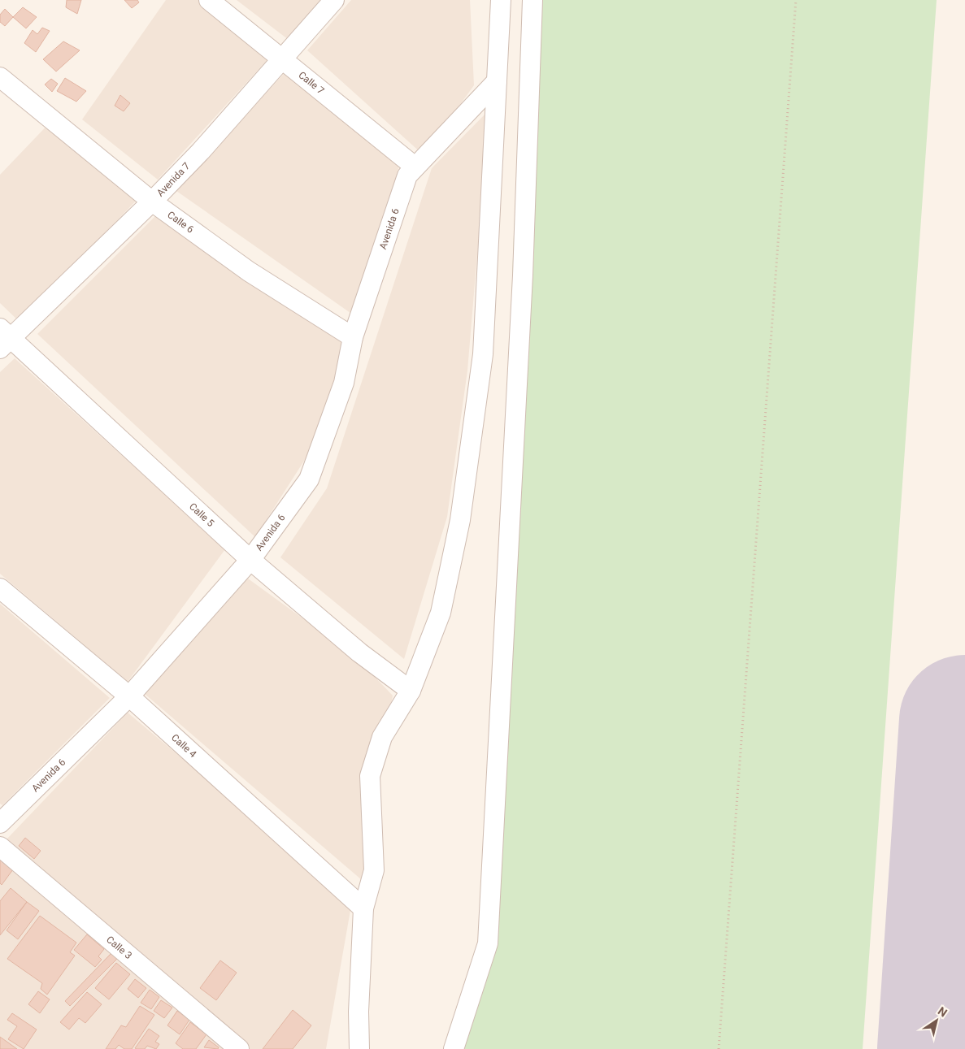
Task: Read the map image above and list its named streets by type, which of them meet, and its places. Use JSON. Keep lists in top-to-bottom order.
{
  "streets": {
    "street": [
      "Calle 7",
      "Avenida 7",
      "Calle 6",
      "Avenida 6",
      "Calle 5",
      "Calle 4",
      "Calle 3"
    ]
  },
  "crossings": [
    ["Calle 7", "Avenida 7"],
    ["Calle 7", "Avenida 6"],
    ["Avenida 7", "Calle 6"],
    ["Avenida 7", "Calle 5"],
    ["Calle 6", "Avenida 6"],
    ["Avenida 6", "Calle 5"],
    ["Avenida 6", "Calle 4"]
  ],
  "north": "top right"
}
